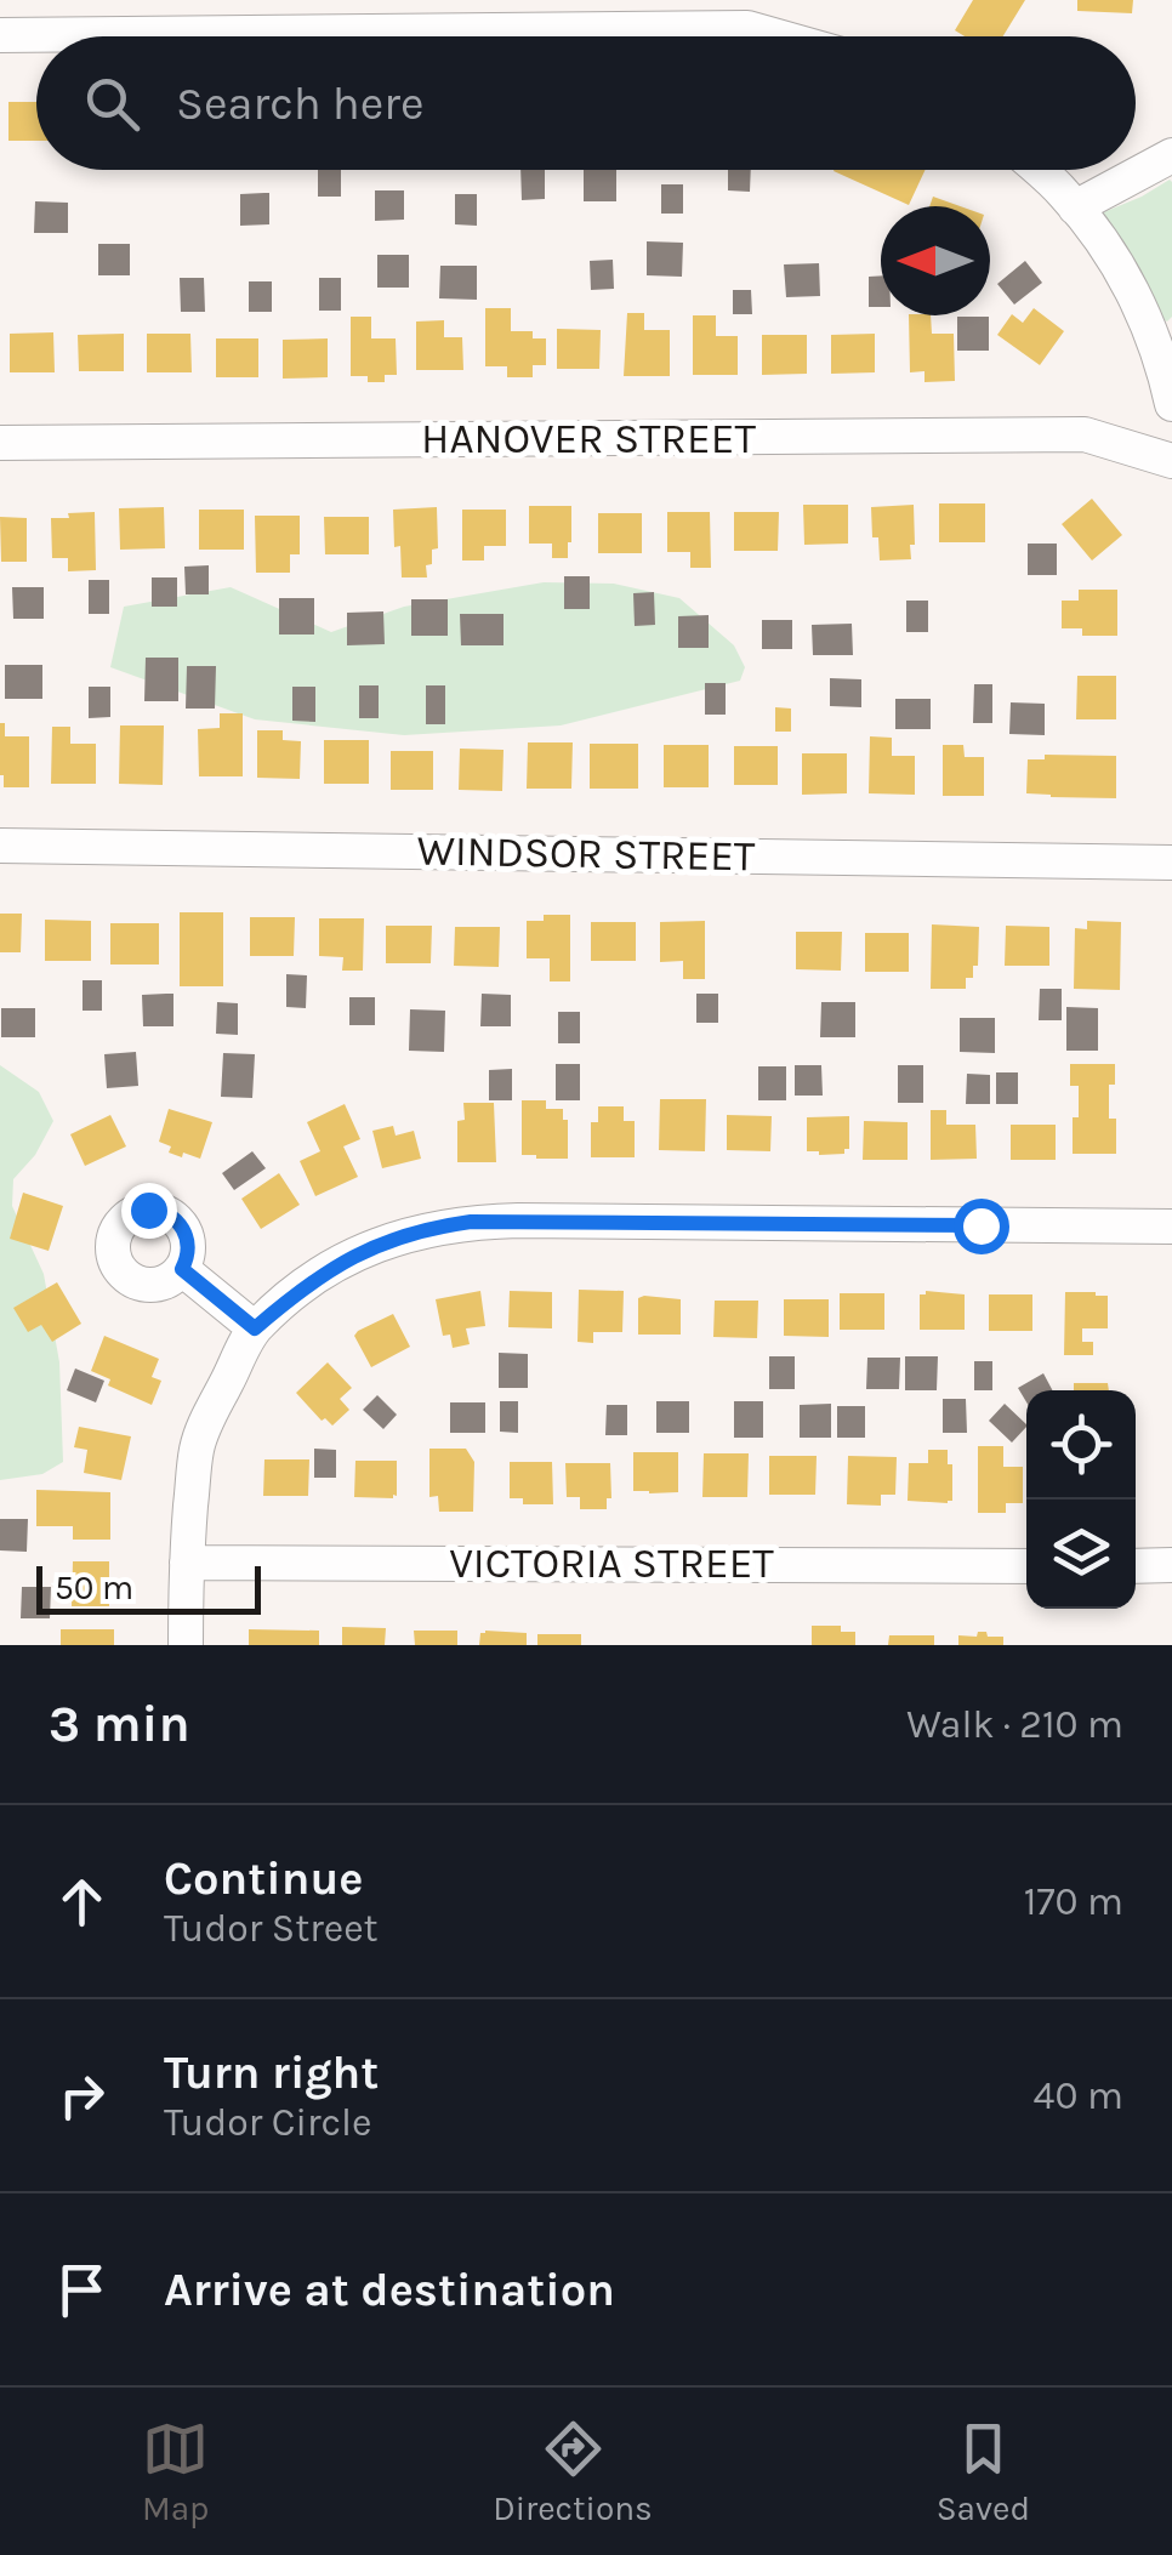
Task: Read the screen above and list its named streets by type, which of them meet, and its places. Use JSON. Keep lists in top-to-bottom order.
{
  "streets": {
    "street": ["HANOVER STREET", "WINDSOR STREET", "VICTORIA STREET"]
  },
  "scale_bar": "50 m",
  "north": "left",
  "page": {
    "search": "Search here",
    "scale": "50 m",
    "heading": ["3 min", "Walk · 210 m"],
    "list": [
      ["Continue", "Tudor Street", "170 m"],
      ["Turn right", "Tudor Circle", "40 m"],
      "Arrive at destination"
    ],
    "nav": ["Map", "Directions", "Saved"]
  }
}
